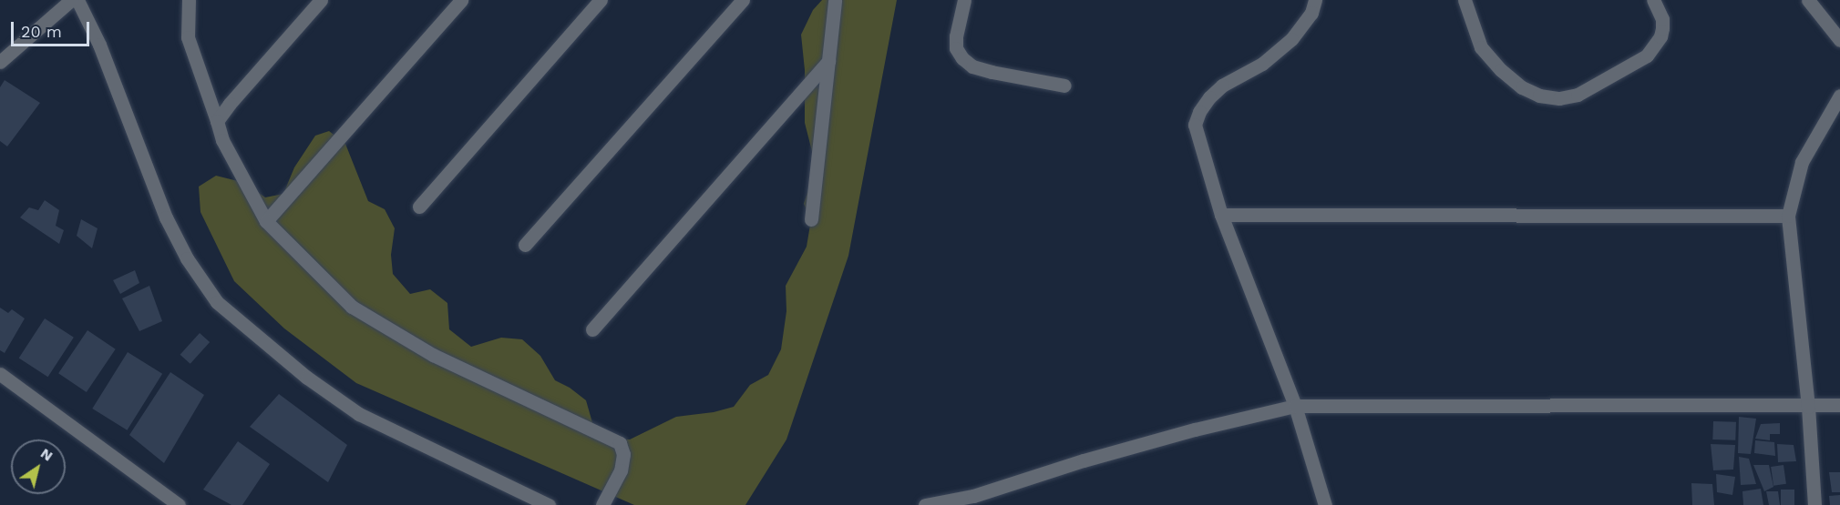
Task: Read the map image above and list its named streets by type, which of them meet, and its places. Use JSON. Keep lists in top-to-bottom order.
{
  "scale_bar": "20 m",
  "north": "top right"
}
